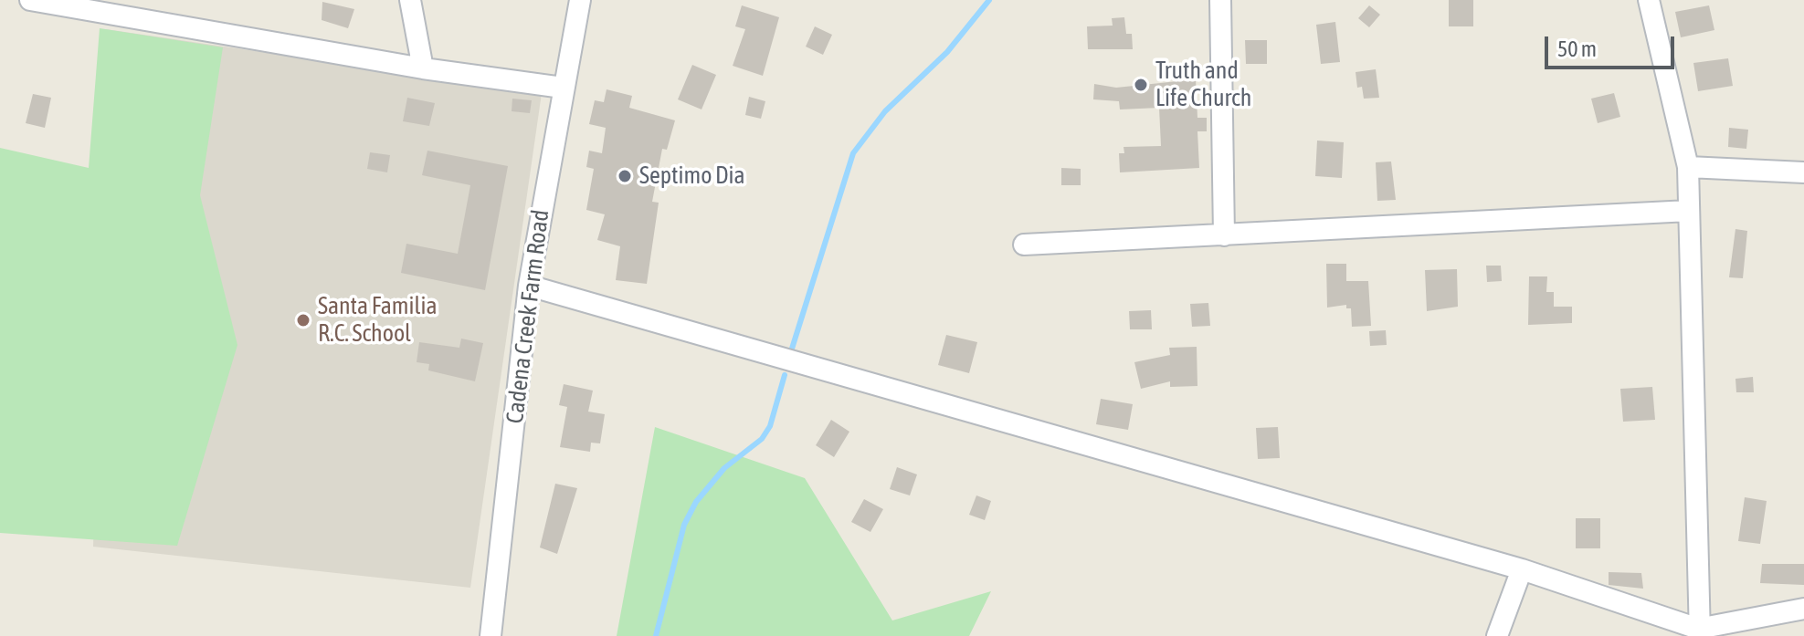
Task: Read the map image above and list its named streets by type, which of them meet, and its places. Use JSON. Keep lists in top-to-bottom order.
{
  "streets": {
    "street": ["Cadena Creek Farm Road"]
  },
  "places": ["Truth and Life Church", "Septimo Dia", "Santa Familia R.C. School"],
  "scale_bar": "50 m"
}
